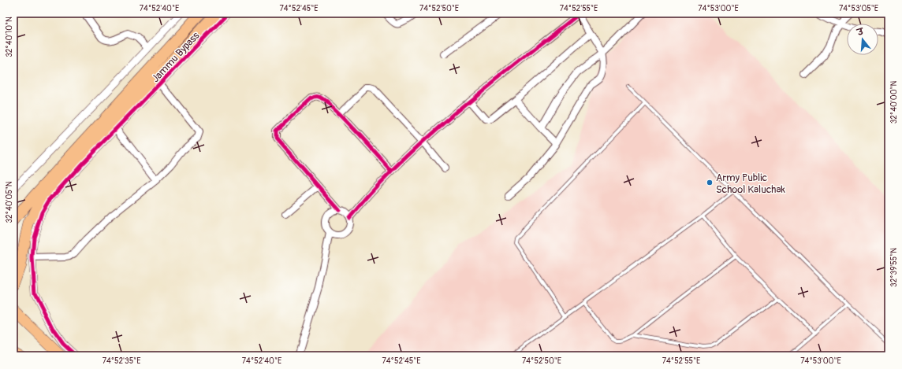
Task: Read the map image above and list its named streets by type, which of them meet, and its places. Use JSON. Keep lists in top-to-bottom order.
{
  "streets": {
    "highway": ["Jammu Bypass"]
  },
  "places": ["Army Public School Kaluchak"],
  "north": "top",
  "coordinates": [
    "74°52'40\"E",
    "74°52'45\"E",
    "74°52'50\"E",
    "74°52'55\"E",
    "74°53'00\"E",
    "74°53'05\"E",
    "32°40'10\"N",
    "32°40'00\"N",
    "32°40'05\"N",
    "32°39'55\"N",
    "74°52'35\"E"
  ]
}
